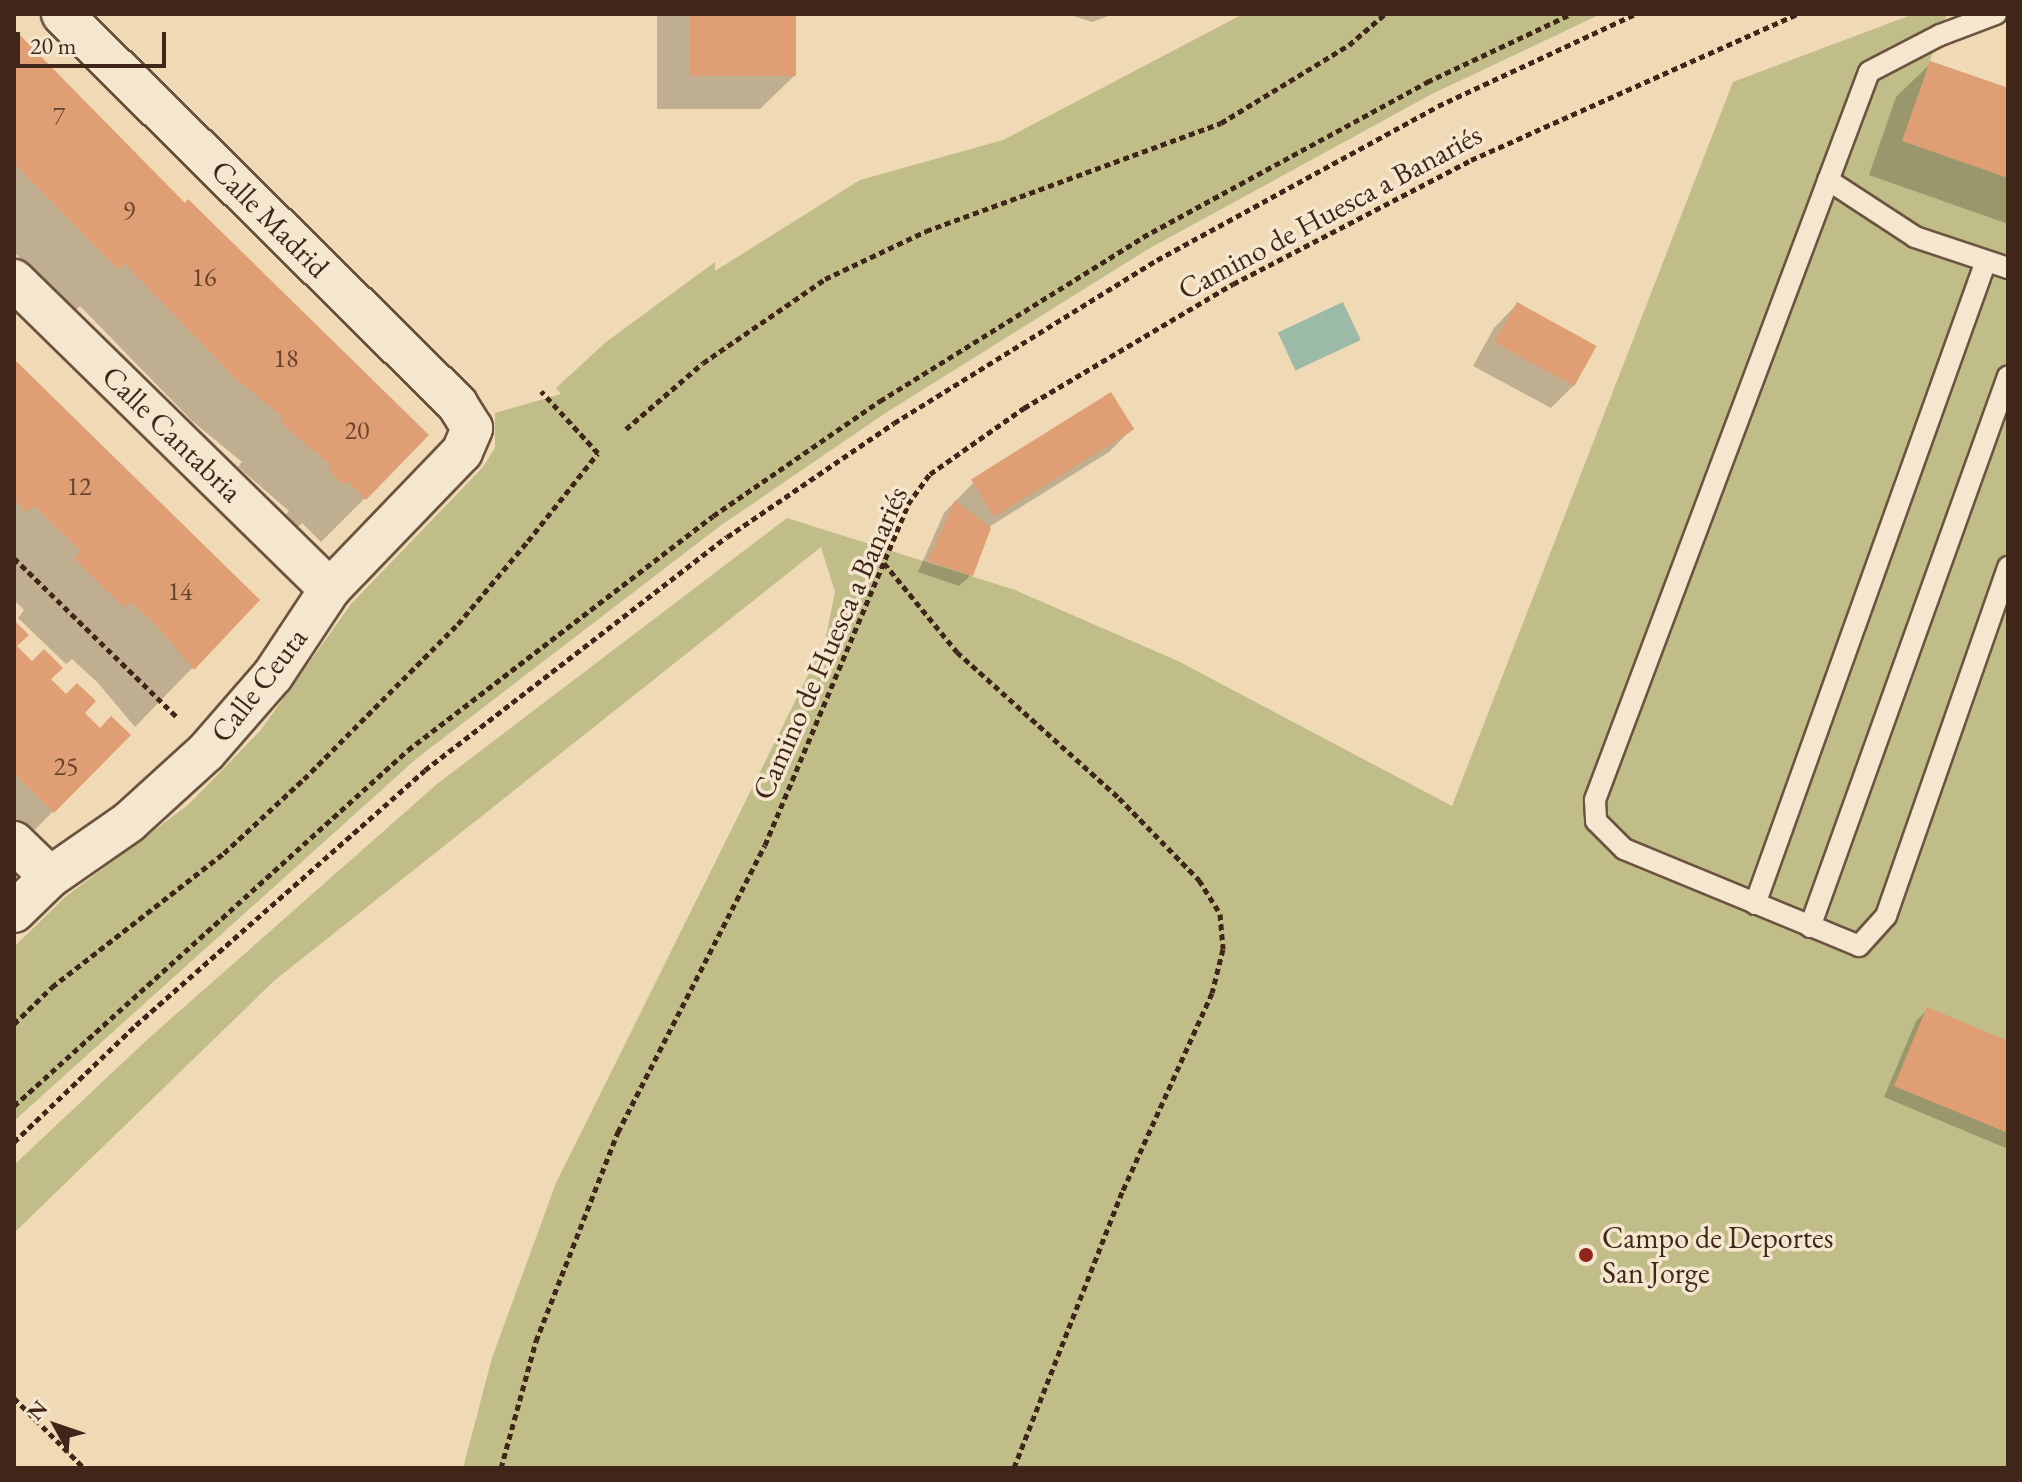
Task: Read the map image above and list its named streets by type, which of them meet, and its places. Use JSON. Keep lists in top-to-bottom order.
{
  "streets": {
    "street": ["Calle Madrid", "Calle Cantabria", "Calle Ceuta"],
    "path": ["Camino de Huesca a Banariés"]
  },
  "crossings": [
    ["Calle Madrid", "Calle Ceuta"],
    ["Calle Cantabria", "Calle Ceuta"]
  ],
  "places": ["Campo de Deportes San Jorge"],
  "house_numbers": [
    "7",
    "9",
    "16",
    "18",
    "20",
    "12",
    "14",
    "25"
  ],
  "scale_bar": "20 m",
  "north": "top left"
}
